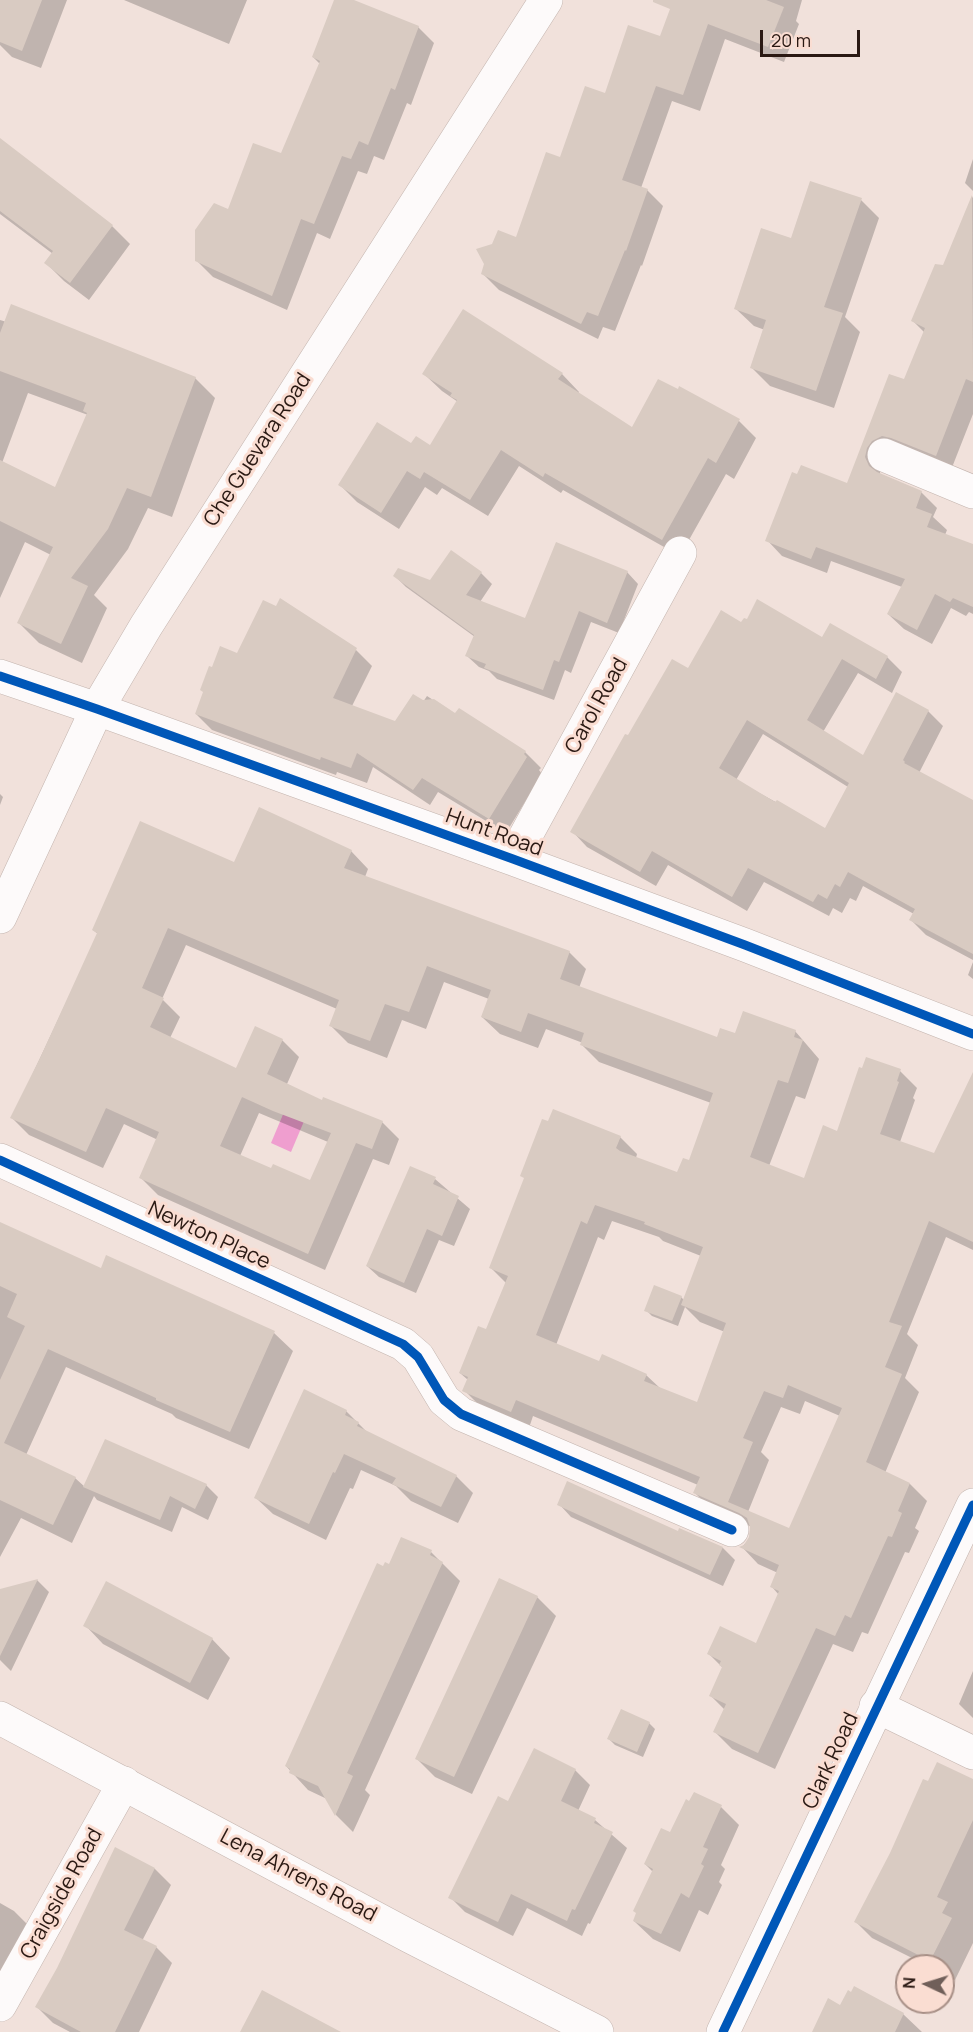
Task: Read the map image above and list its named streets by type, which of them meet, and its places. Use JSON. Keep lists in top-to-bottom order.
{
  "streets": {
    "street": [
      "Che Guevara Road",
      "Carol Road",
      "Hunt Road",
      "Newton Place",
      "Clark Road",
      "Lena Ahrens Road",
      "Craigside Road"
    ]
  },
  "crossings": [
    ["Che Guevara Road", "Hunt Road"],
    ["Carol Road", "Hunt Road"],
    ["Lena Ahrens Road", "Craigside Road"]
  ],
  "scale_bar": "20 m",
  "north": "left"
}
